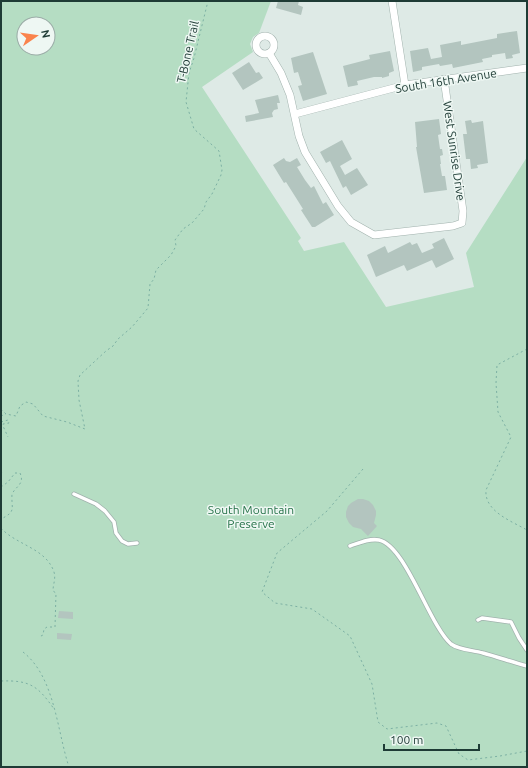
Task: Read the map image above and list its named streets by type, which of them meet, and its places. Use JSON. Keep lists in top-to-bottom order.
{
  "streets": {
    "street": ["South 16th Avenue", "West Sunrise Drive"],
    "path": ["T-Bone Trail"]
  },
  "crossings": [
    ["South 16th Avenue", "West Sunrise Drive"]
  ],
  "parks": ["South Mountain Preserve"],
  "scale_bar": "100 m",
  "north": "right"
}
